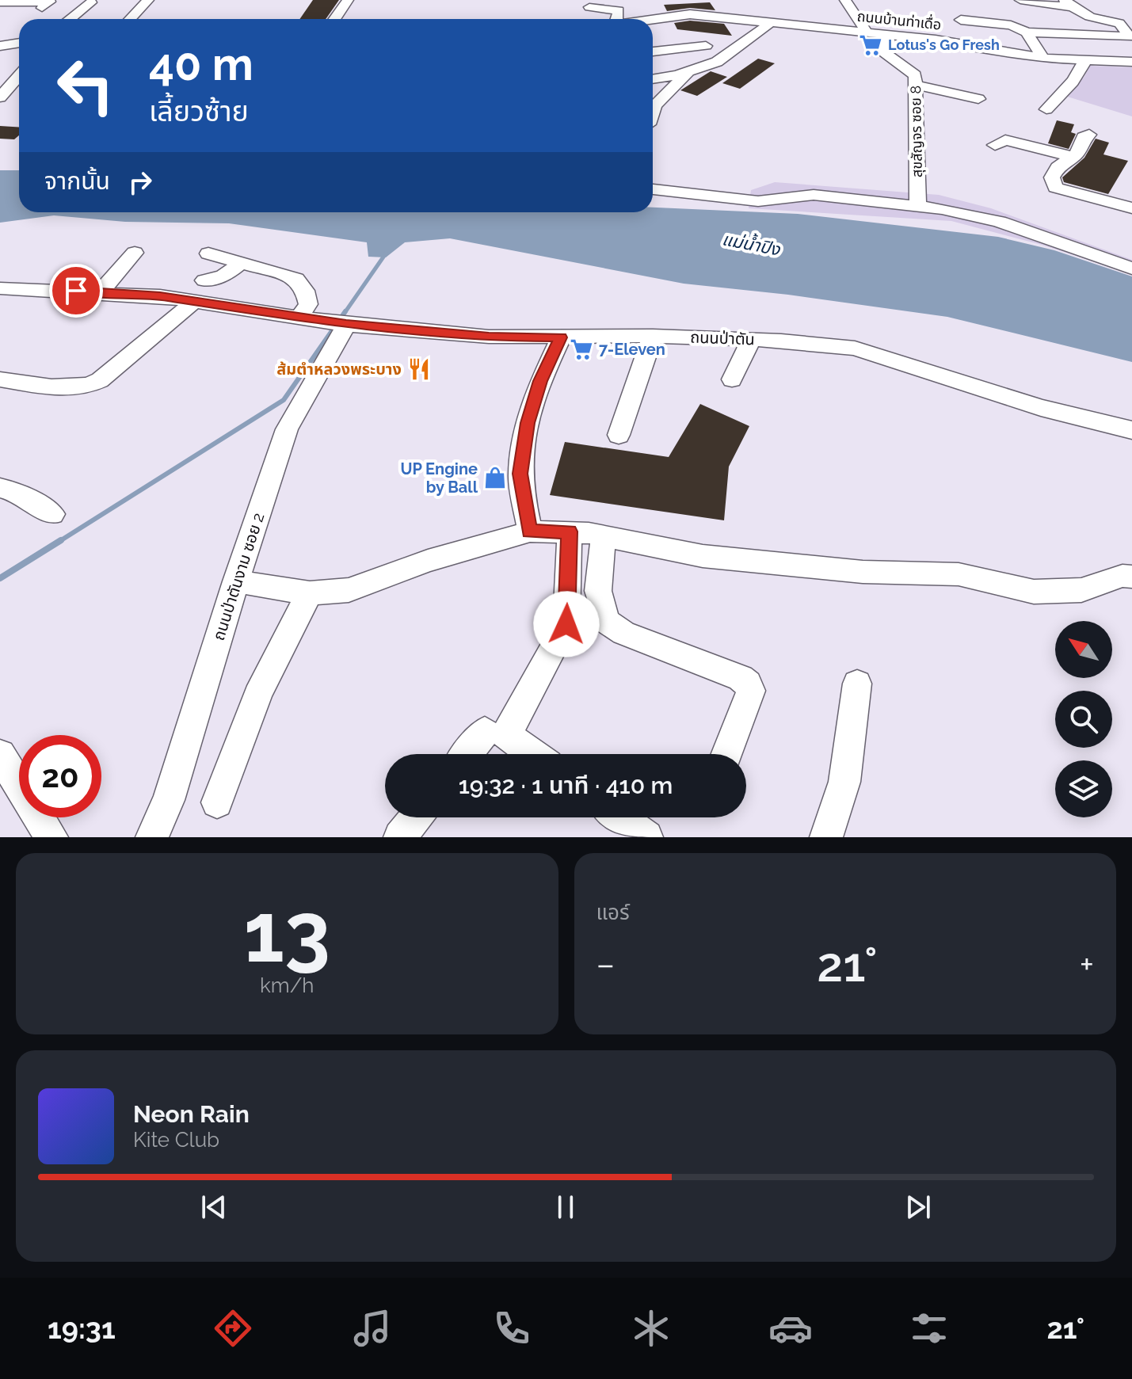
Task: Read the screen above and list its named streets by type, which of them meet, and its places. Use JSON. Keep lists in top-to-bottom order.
{
  "streets": {
    "street": [
      "ถนนบ้านท่าเดื่อ",
      "สุขสัญจร ซอย 8",
      "ถนนป่าตัน",
      "ถนนป่าตันงาม ซอย 2"
    ]
  },
  "crossings": [
    ["ถนนบ้านท่าเดื่อ", "สุขสัญจร ซอย 8"],
    ["ถนนป่าตัน", "ถนนป่าตันงาม ซอย 2"]
  ],
  "water": ["แม่น้ำปิง"],
  "places": {
    "supermarket": ["Lotus's Go Fresh", "7-Eleven"],
    "restaurant": ["ส้มตำหลวงพระบาง"],
    "shop": ["UP Engine by Ball"]
  },
  "north": "top left",
  "page": {
    "turn": ["40 m", "เลี้ยวซ้าย"],
    "then": "จากนั้น",
    "limit": "20",
    "trip": "19:32 · 1 นาที · 410 m",
    "tile": [
      ["13", "km/h"],
      "แอร์"
    ],
    "heat": ["−", "21°", "+"],
    "song": ["Neon Rain", "Kite Club"],
    "tabs": ["19:31", "21°"]
  }
}
